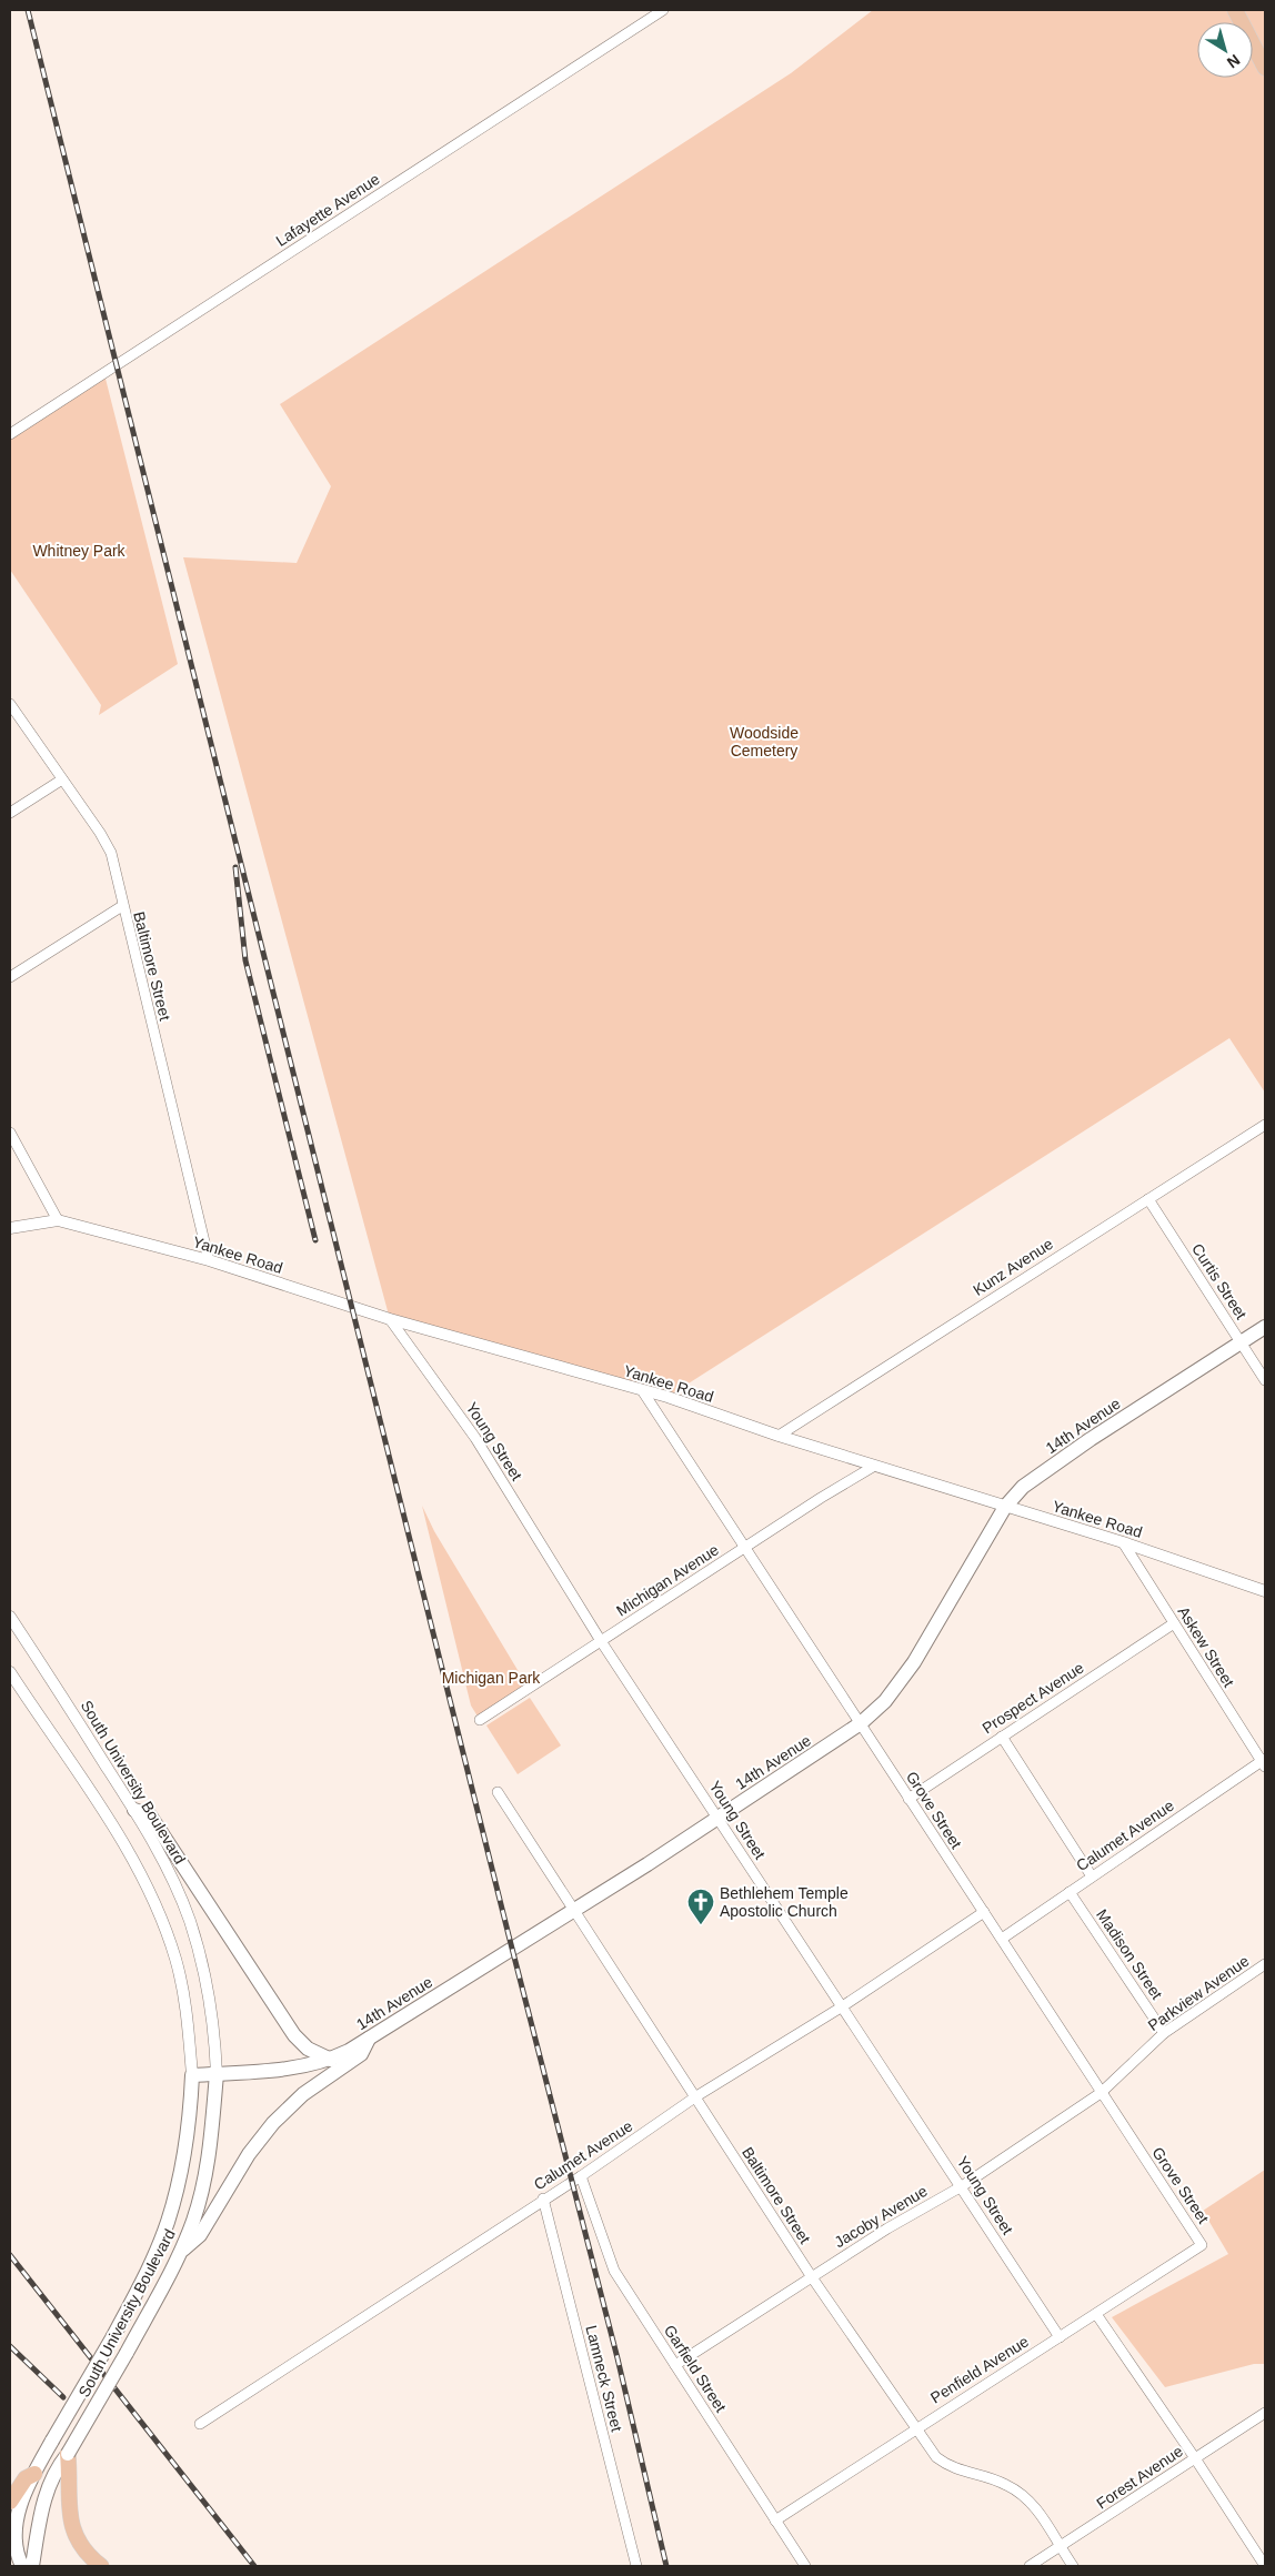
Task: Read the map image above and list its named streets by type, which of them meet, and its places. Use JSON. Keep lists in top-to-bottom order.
{
  "streets": {
    "main road": ["14th Avenue", "South University Boulevard"],
    "street": [
      "Lafayette Avenue",
      "Baltimore Street",
      "Yankee Road",
      "Kunz Avenue",
      "Curtis Street",
      "Young Street",
      "Michigan Avenue",
      "Askew Street",
      "Prospect Avenue",
      "Grove Street",
      "Calumet Avenue",
      "Madison Street",
      "Parkview Avenue",
      "Jacoby Avenue",
      "Garfield Street",
      "Penfield Avenue",
      "Lamneck Street",
      "Forest Avenue"
    ]
  },
  "crossings": [
    ["Baltimore Street", "Yankee Road"],
    ["Baltimore Street", "14th Avenue"],
    ["Baltimore Street", "Calumet Avenue"],
    ["Baltimore Street", "Jacoby Avenue"],
    ["Baltimore Street", "Penfield Avenue"],
    ["Baltimore Street", "Forest Avenue"],
    ["Yankee Road", "Kunz Avenue"],
    ["Yankee Road", "14th Avenue"],
    ["Yankee Road", "Young Street"],
    ["Yankee Road", "Michigan Avenue"],
    ["Yankee Road", "Askew Street"],
    ["Yankee Road", "Grove Street"],
    ["Kunz Avenue", "Curtis Street"],
    ["Curtis Street", "14th Avenue"],
    ["14th Avenue", "Young Street"],
    ["14th Avenue", "South University Boulevard"],
    ["14th Avenue", "Grove Street"],
    ["Young Street", "Michigan Avenue"],
    ["Young Street", "Calumet Avenue"],
    ["Young Street", "Jacoby Avenue"],
    ["Young Street", "Penfield Avenue"],
    ["Michigan Avenue", "Grove Street"],
    ["Askew Street", "Prospect Avenue"],
    ["Askew Street", "Calumet Avenue"],
    ["Prospect Avenue", "Grove Street"],
    ["Grove Street", "Calumet Avenue"],
    ["Grove Street", "Parkview Avenue"],
    ["Grove Street", "Jacoby Avenue"],
    ["Grove Street", "Penfield Avenue"],
    ["Calumet Avenue", "Madison Street"],
    ["Calumet Avenue", "Garfield Street"],
    ["Calumet Avenue", "Lamneck Street"],
    ["Madison Street", "Parkview Avenue"],
    ["Parkview Avenue", "Jacoby Avenue"],
    ["Jacoby Avenue", "Garfield Street"],
    ["Garfield Street", "Penfield Avenue"]
  ],
  "parks": ["Whitney Park", "Woodside Cemetery", "Michigan Park"],
  "places": {
    "church": ["Bethlehem Temple Apostolic Church"]
  },
  "north": "bottom right"
}
